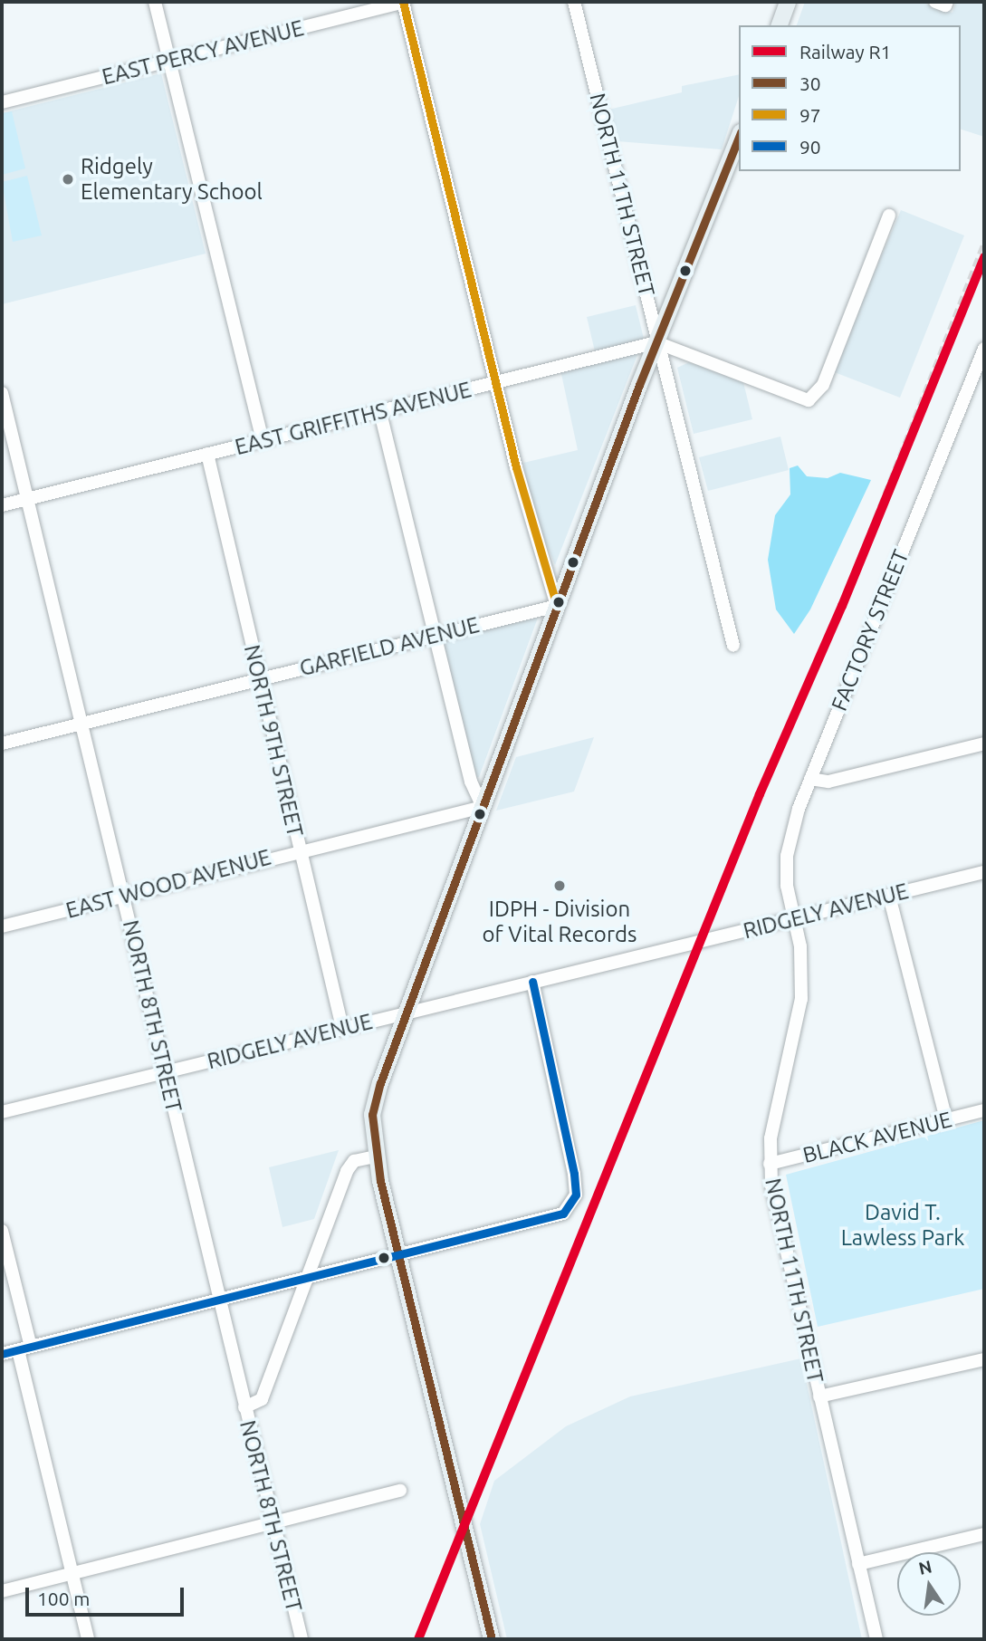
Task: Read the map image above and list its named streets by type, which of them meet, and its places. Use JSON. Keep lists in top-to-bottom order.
{
  "streets": {
    "street": [
      "EAST PERCY AVENUE",
      "NORTH 11TH STREET",
      "EAST GRIFFITHS AVENUE",
      "FACTORY STREET",
      "GARFIELD AVENUE",
      "NORTH 9TH STREET",
      "EAST WOOD AVENUE",
      "RIDGELY AVENUE",
      "NORTH 8TH STREET",
      "BLACK AVENUE"
    ]
  },
  "crossings": [
    ["NORTH 11TH STREET", "EAST GRIFFITHS AVENUE"],
    ["NORTH 11TH STREET", "FACTORY STREET"],
    ["NORTH 11TH STREET", "RIDGELY AVENUE"],
    ["NORTH 11TH STREET", "BLACK AVENUE"],
    ["EAST GRIFFITHS AVENUE", "NORTH 9TH STREET"],
    ["EAST GRIFFITHS AVENUE", "NORTH 8TH STREET"],
    ["FACTORY STREET", "RIDGELY AVENUE"],
    ["GARFIELD AVENUE", "NORTH 9TH STREET"],
    ["GARFIELD AVENUE", "NORTH 8TH STREET"],
    ["NORTH 9TH STREET", "EAST WOOD AVENUE"],
    ["NORTH 9TH STREET", "RIDGELY AVENUE"],
    ["EAST WOOD AVENUE", "NORTH 8TH STREET"],
    ["RIDGELY AVENUE", "NORTH 8TH STREET"]
  ],
  "parks": ["David T. Lawless Park"],
  "places": ["Ridgely Elementary School", "IDPH - Division of Vital Records"],
  "lines": [
    "transit line 97",
    "transit line 30",
    "rail line R1",
    "transit line 90"
  ],
  "legend": [
    "Railway R1",
    "30",
    "97",
    "90"
  ],
  "scale_bar": "100 m",
  "north": "top"
}
